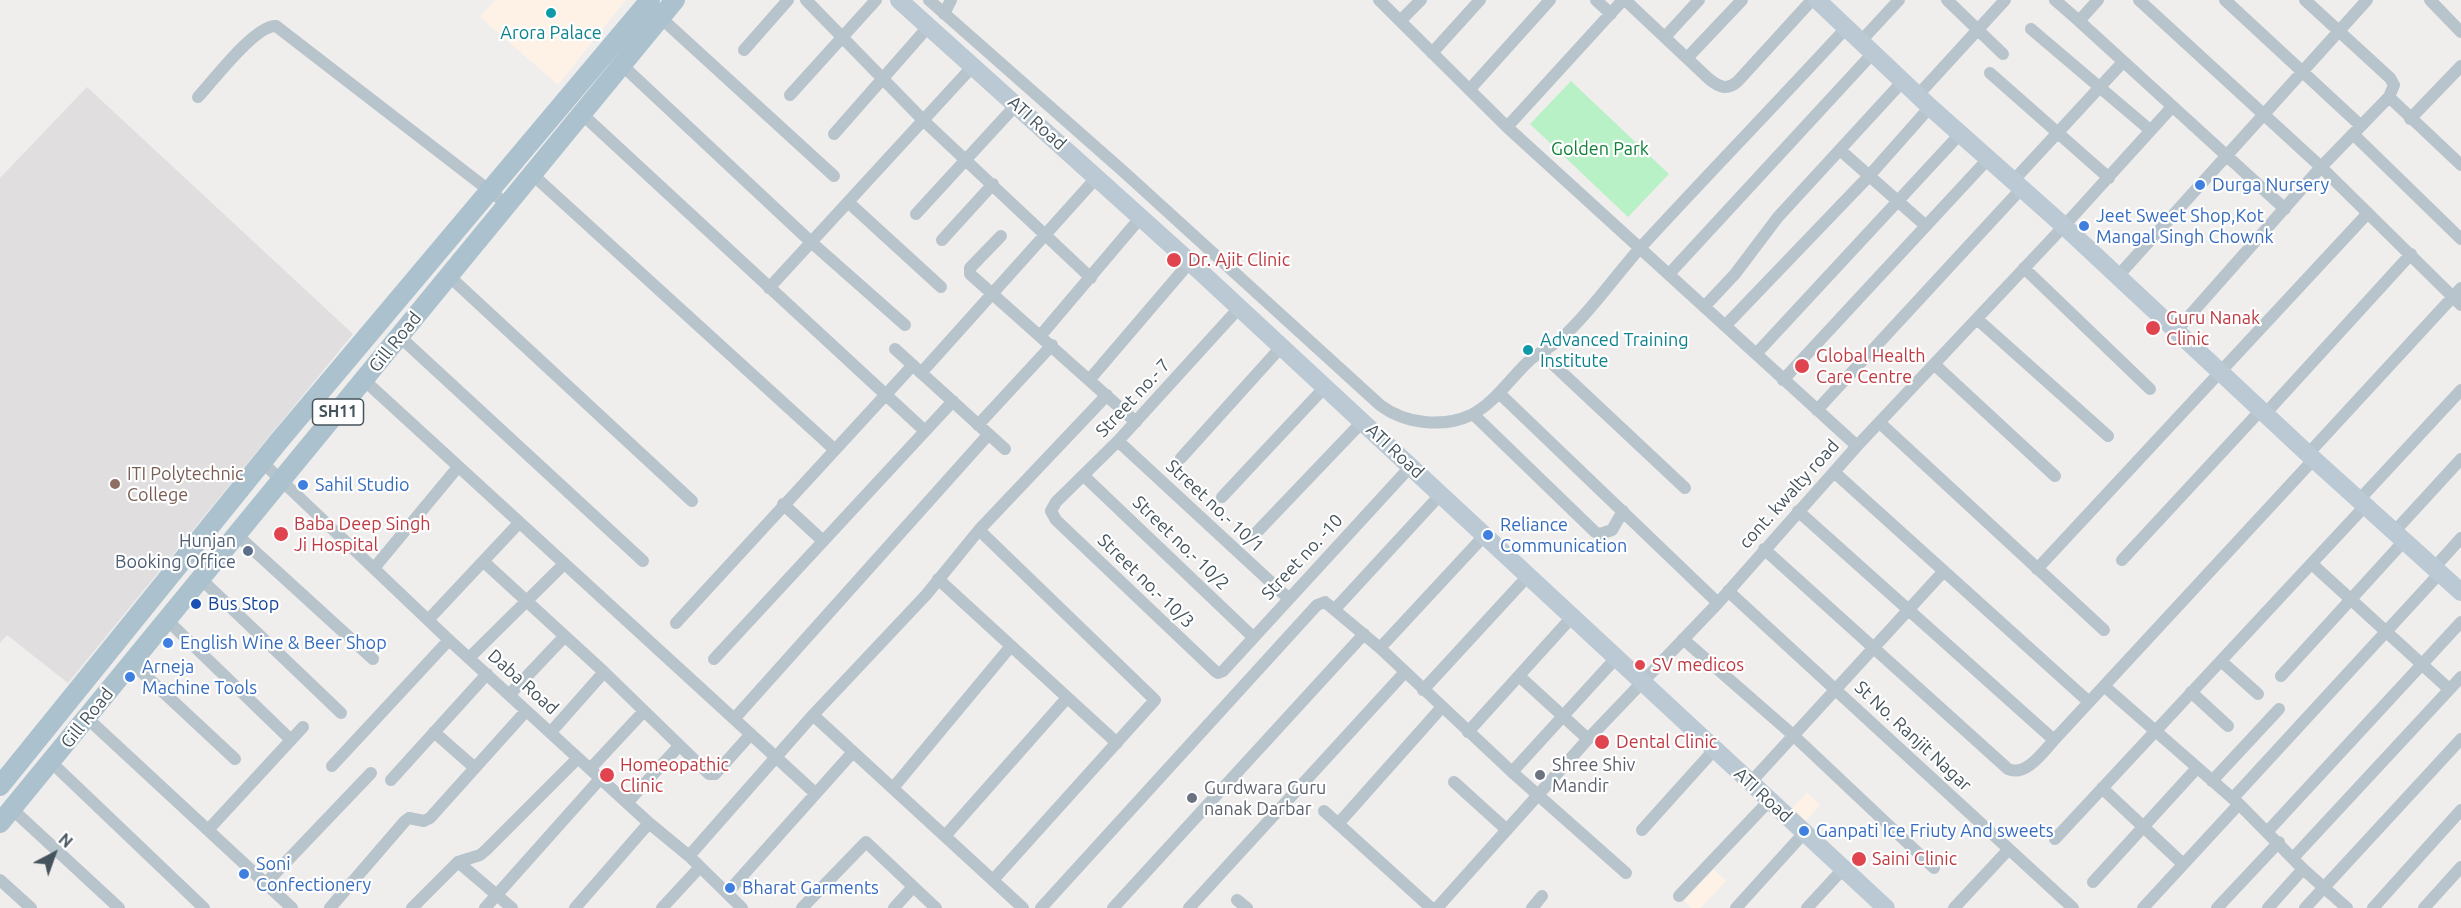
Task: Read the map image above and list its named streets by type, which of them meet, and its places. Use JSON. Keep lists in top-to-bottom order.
{
  "streets": {
    "main road": ["Gill Road", "SH11"],
    "street": [
      "ATI Road",
      "Street no.- 7",
      "cont. kwalty road",
      "Street no.- 10/1",
      "Street no.- 10/2",
      "Street no. -10",
      "Street no.- 10/3",
      "Daba Road",
      "St No. Ranjit Nagar"
    ]
  },
  "crossings": [
    ["ATI Road", "Street no.- 7"],
    ["ATI Road", "cont. kwalty road"],
    ["ATI Road", "Street no. -10"],
    ["Gill Road", "Daba Road"],
    ["Street no.- 7", "Street no.- 10/1"],
    ["Street no.- 7", "Street no.- 10/2"],
    ["Street no.- 7", "Street no.- 10/3"],
    ["cont. kwalty road", "St No. Ranjit Nagar"],
    ["Street no.- 10/1", "Street no. -10"],
    ["Street no.- 10/2", "Street no. -10"],
    ["Street no. -10", "Street no.- 10/3"]
  ],
  "parks": ["Golden Park"],
  "places": [
    "Arora Palace",
    "Durga Nursery",
    "Jeet Sweet Shop,Kot Mangal Singh Chownk",
    "Dr. Ajit Clinic",
    "Guru Nanak Clinic",
    "Advanced Training Institute",
    "Global Health Care Centre",
    "ITI Polytechnic College",
    "Sahil Studio",
    "Baba Deep Singh Ji Hospital",
    "Reliance Communication",
    "Hunjan Booking Office",
    "Bus Stop",
    "English Wine & Beer Shop",
    "SV medicos",
    "Arneja Machine Tools",
    "Dental Clinic",
    "Homeopathic Clinic",
    "Shree Shiv Mandir",
    "Gurdwara Guru nanak Darbar",
    "Ganpati Ice Friuty And sweets",
    "Saini Clinic",
    "Soni Confectionery",
    "Bharat Garments"
  ],
  "north": "top right"
}
